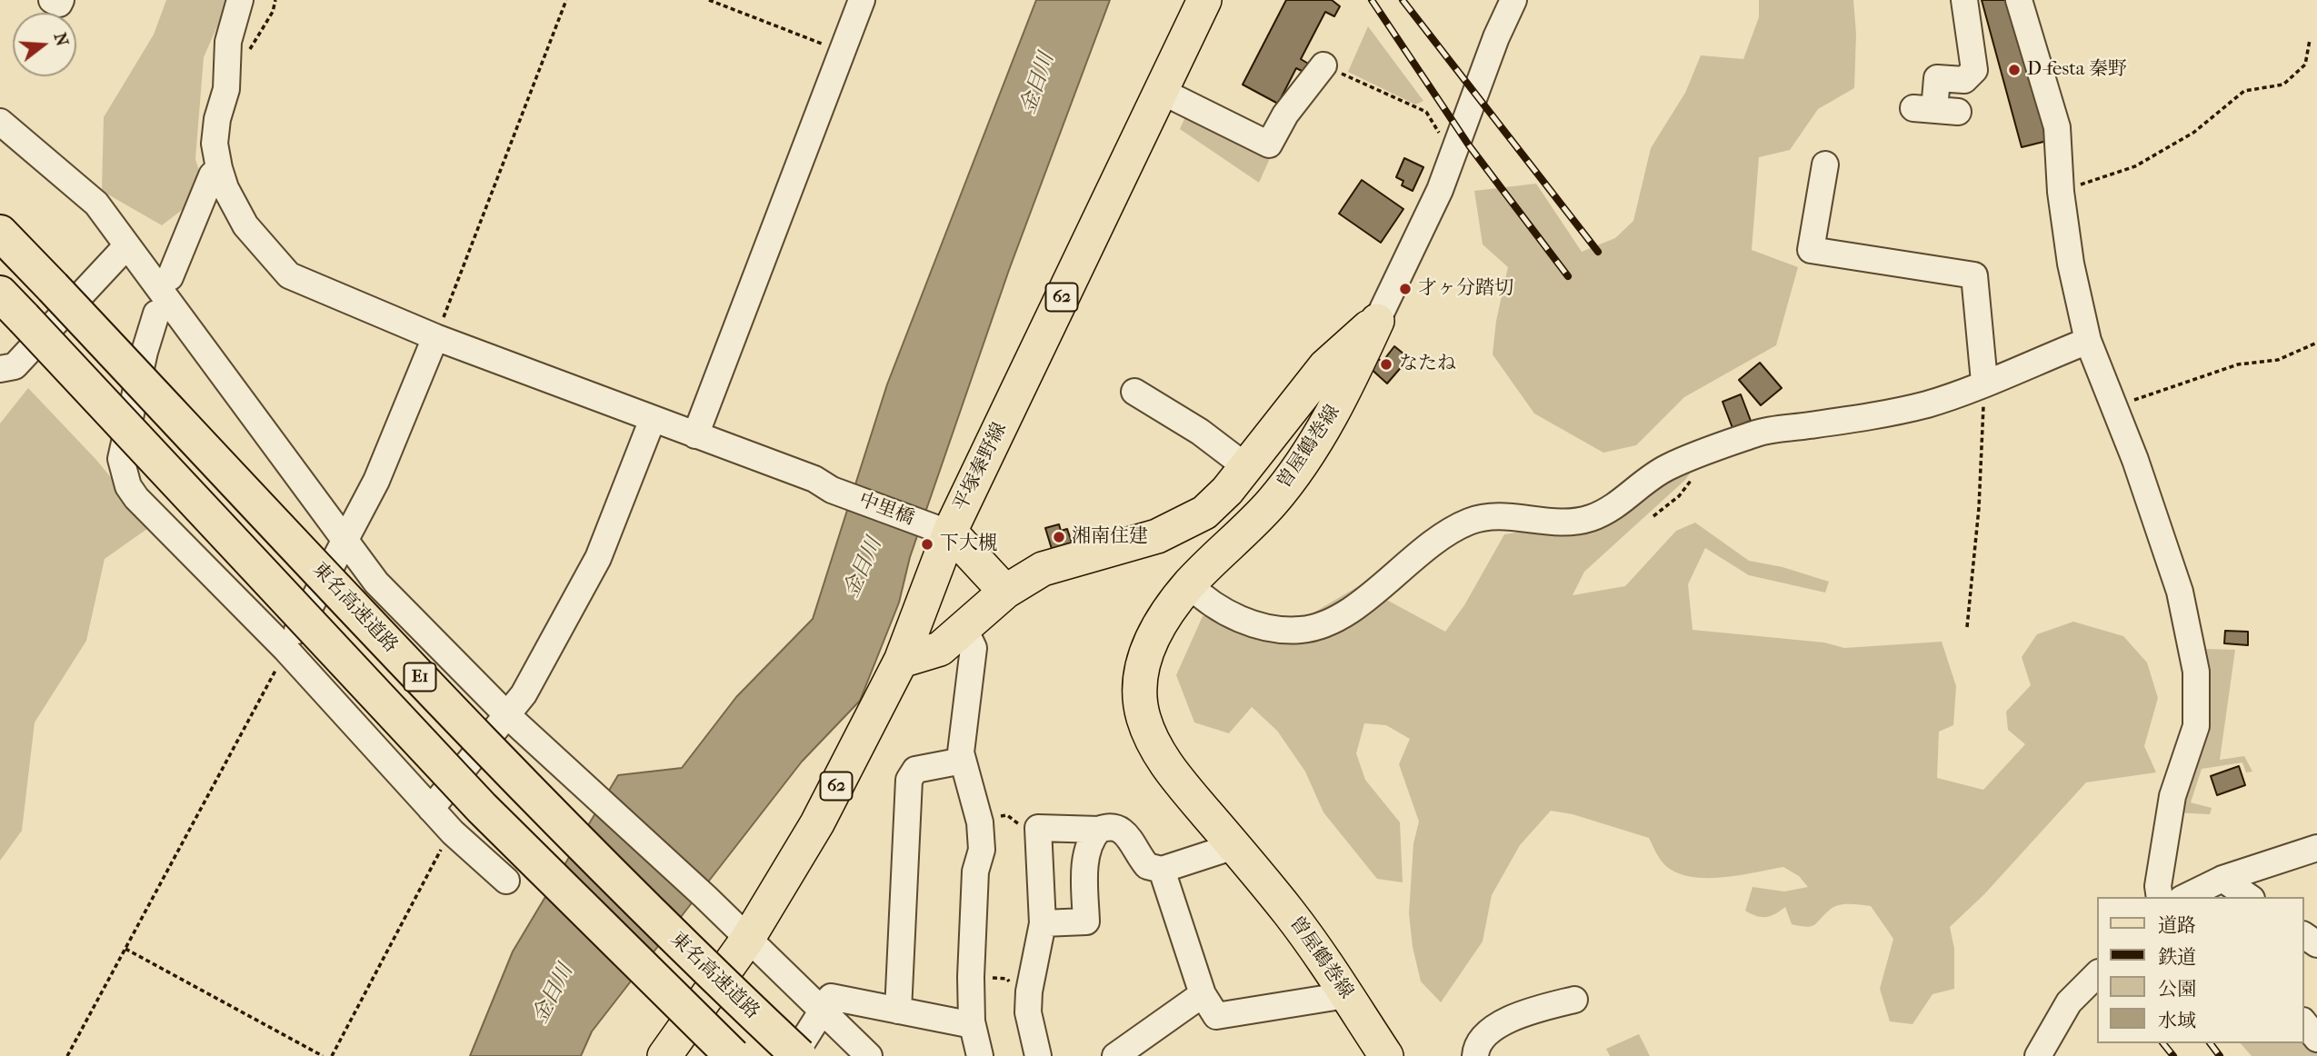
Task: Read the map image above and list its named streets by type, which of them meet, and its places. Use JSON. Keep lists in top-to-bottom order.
{
  "streets": {
    "highway": ["東名高速道路", "E1"],
    "main road": ["62", "曽屋鶴巻線", "平塚秦野線"],
    "street": ["中里橋"]
  },
  "crossings": [
    ["曽屋鶴巻線", "平塚秦野線"],
    ["平塚秦野線", "中里橋"]
  ],
  "water": ["金目川"],
  "places": [
    "D-festa 秦野",
    "才ヶ分踏切",
    "なたね",
    "湘南住建",
    "下大槻"
  ],
  "legend": [
    "道路",
    "鉄道",
    "公園",
    "水域"
  ],
  "north": "right"
}
